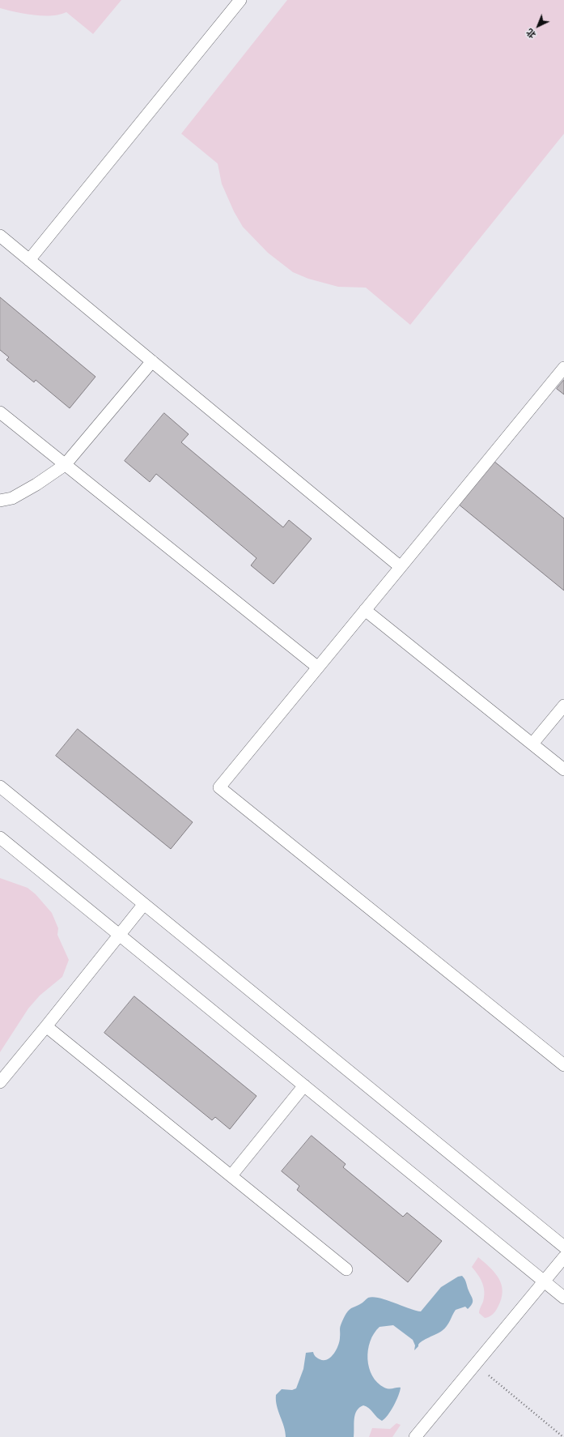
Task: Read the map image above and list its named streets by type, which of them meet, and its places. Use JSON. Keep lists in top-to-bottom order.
{
  "north": "bottom left"
}
